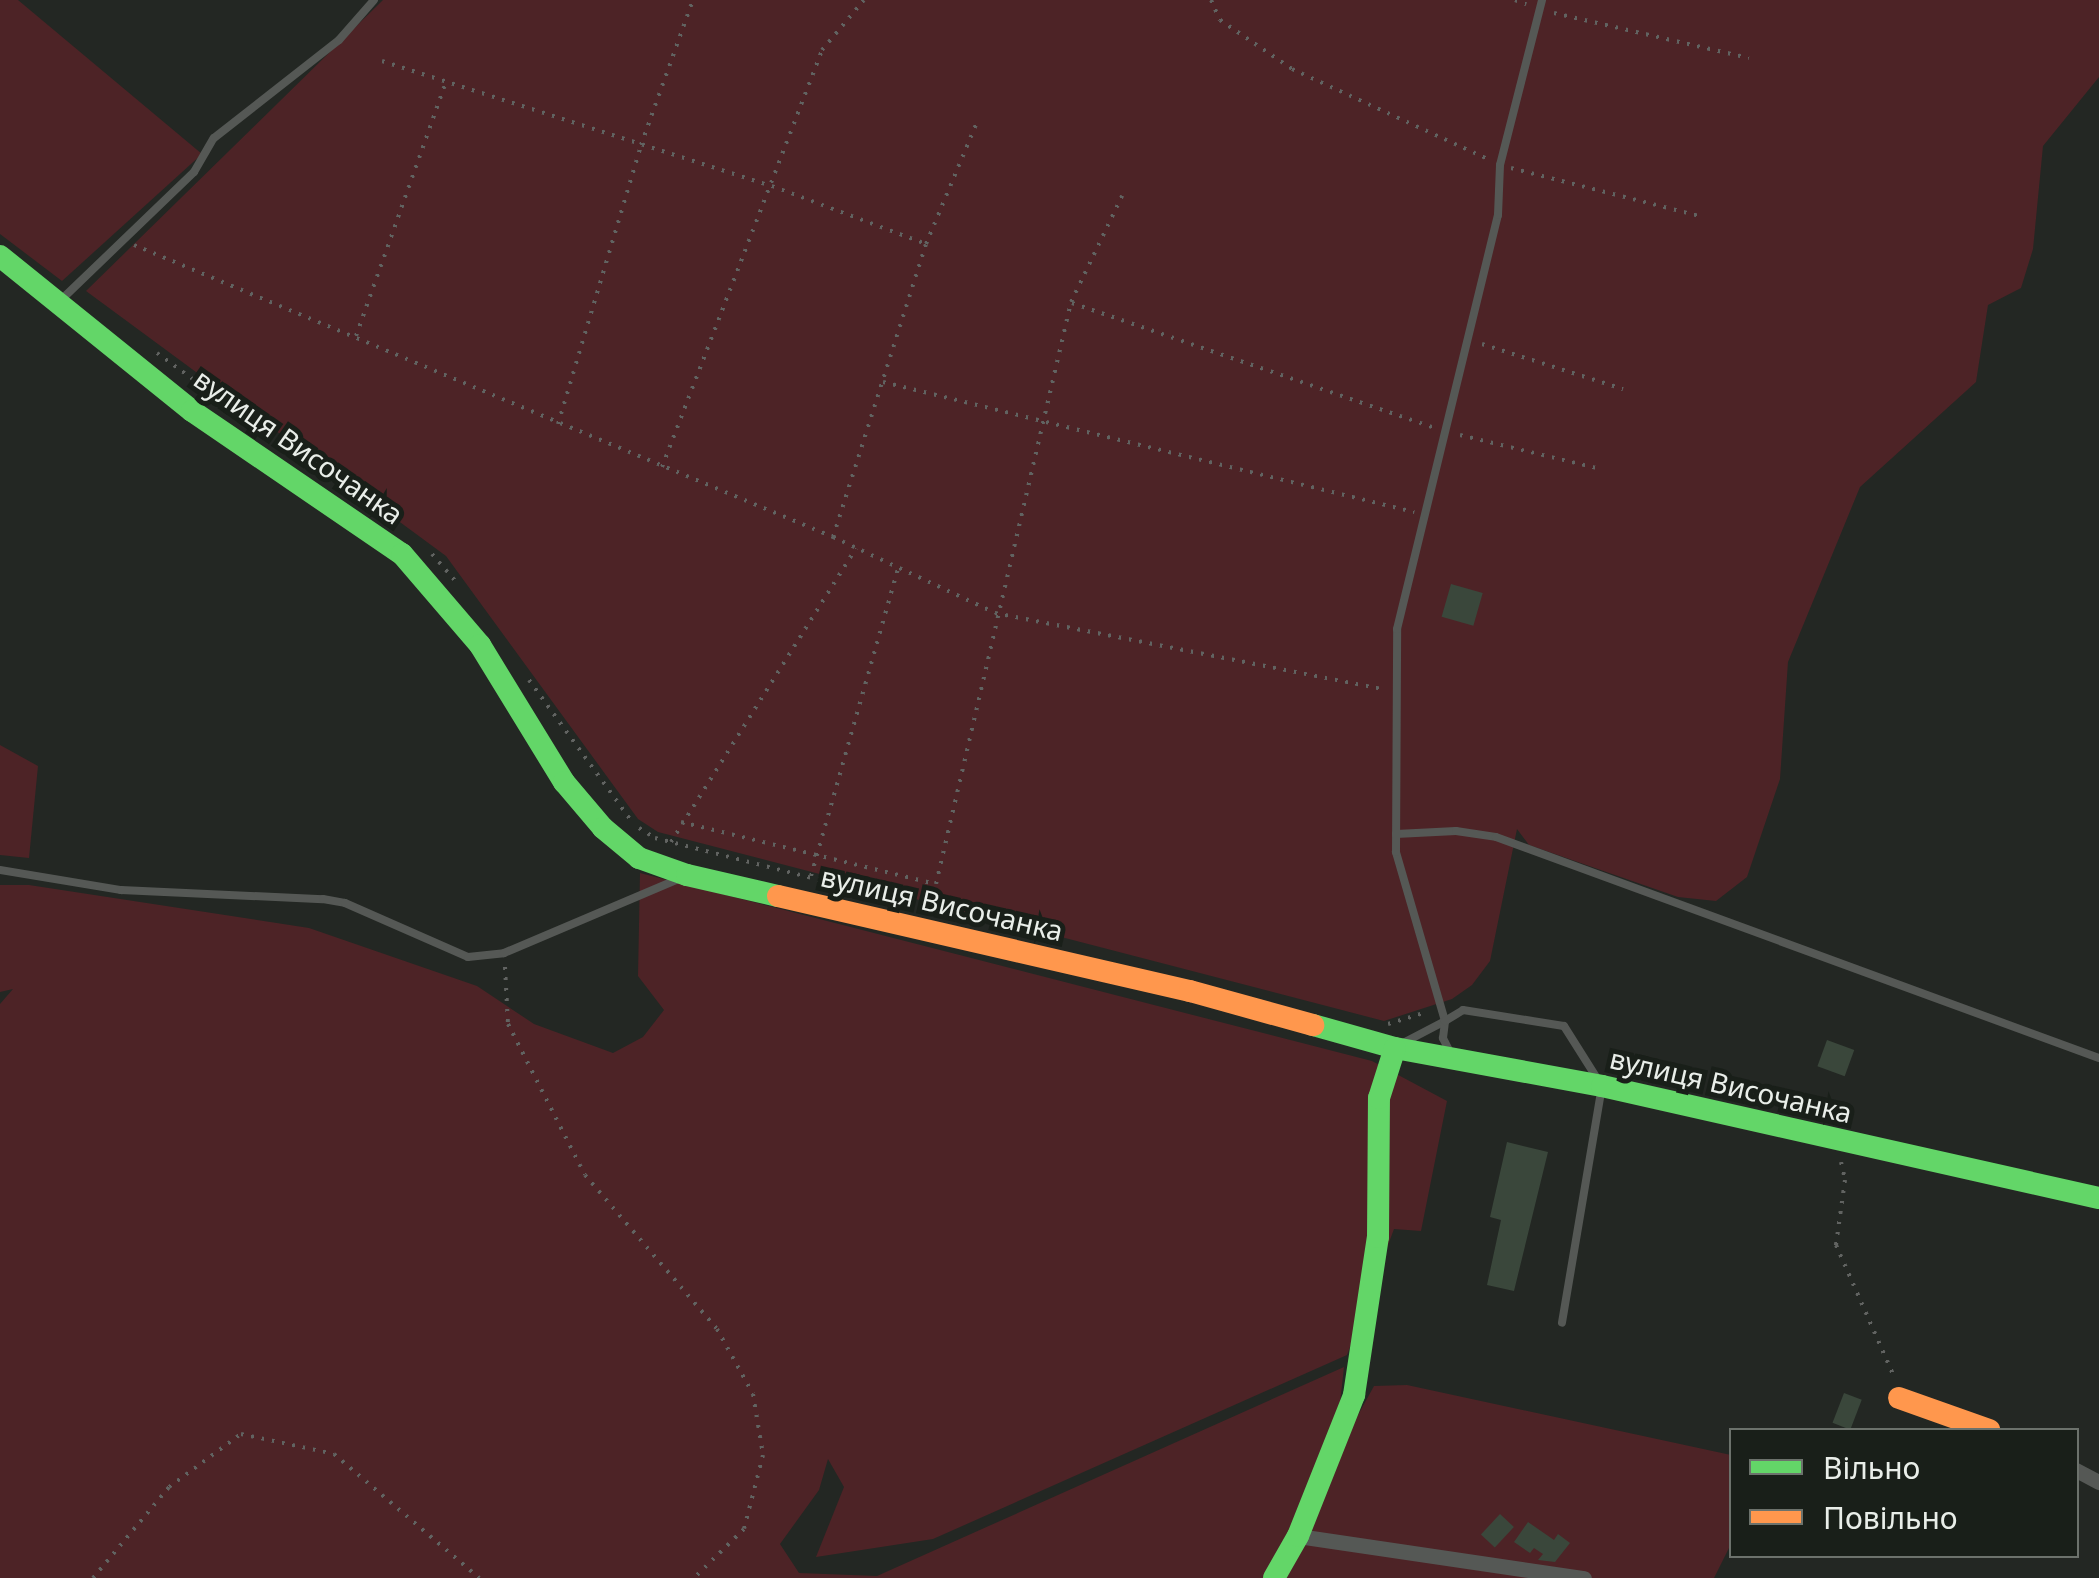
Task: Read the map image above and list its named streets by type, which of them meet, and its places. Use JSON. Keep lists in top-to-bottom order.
{
  "streets": {
    "street": ["вулиця Височанка"]
  },
  "legend": ["Вільно", "Повільно"]
}
